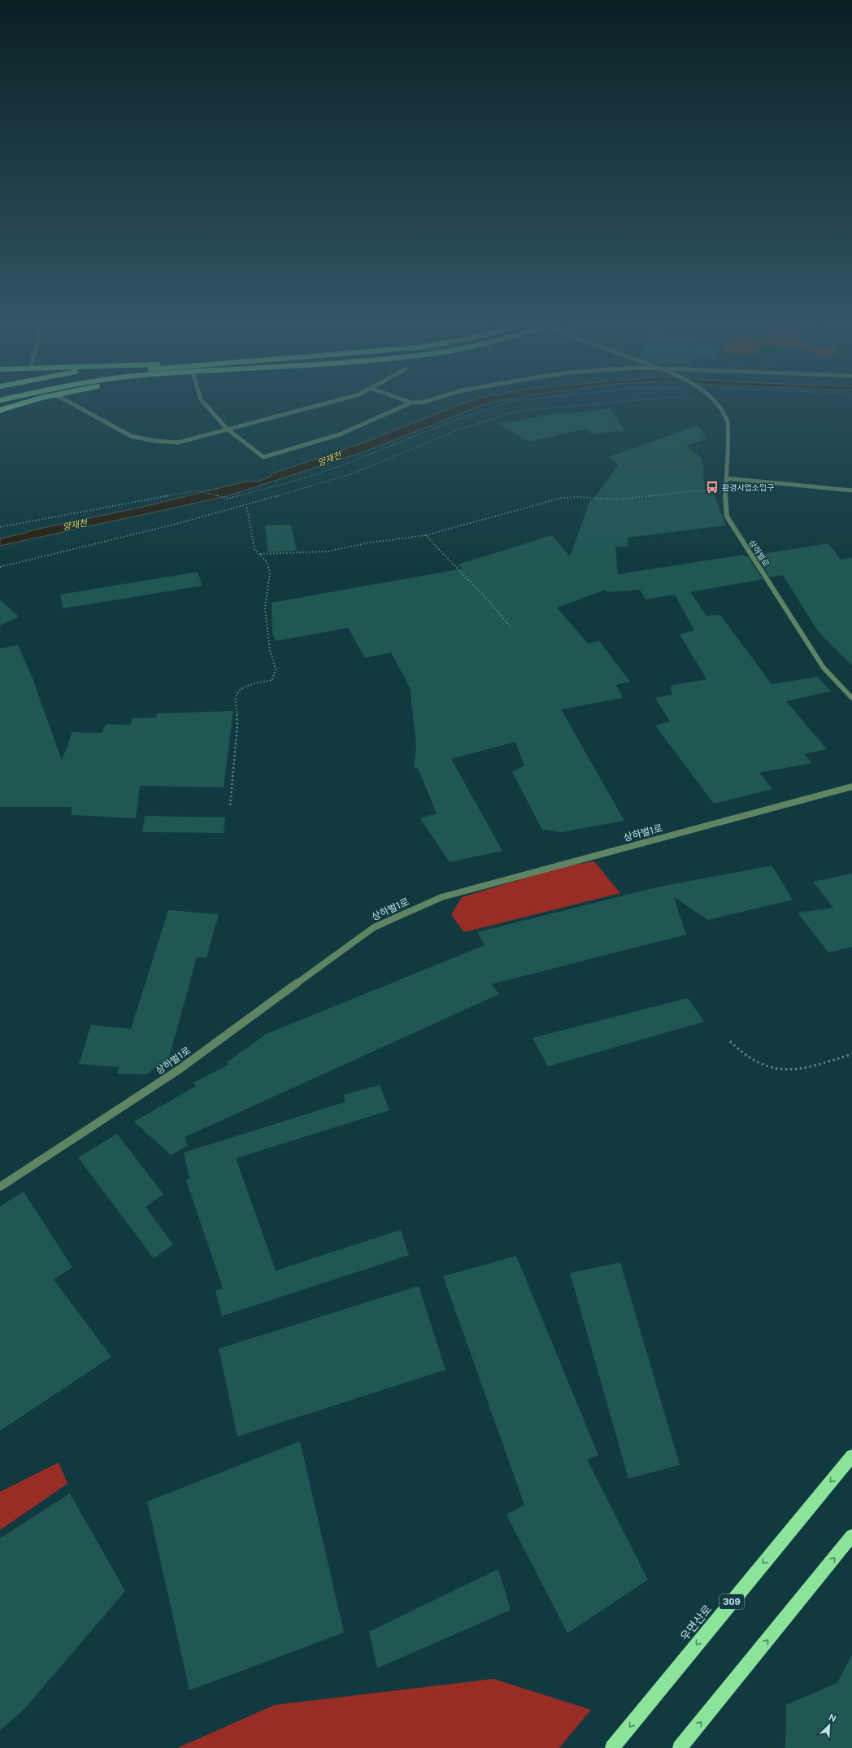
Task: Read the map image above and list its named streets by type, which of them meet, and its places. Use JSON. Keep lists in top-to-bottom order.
{
  "streets": {
    "highway": ["309", "우면산로"],
    "street": ["상하벌로", "상하벌1로"]
  },
  "water": ["양재천"],
  "places": {
    "bus stop": ["환경사업소입구"]
  },
  "north": "top right"
}
